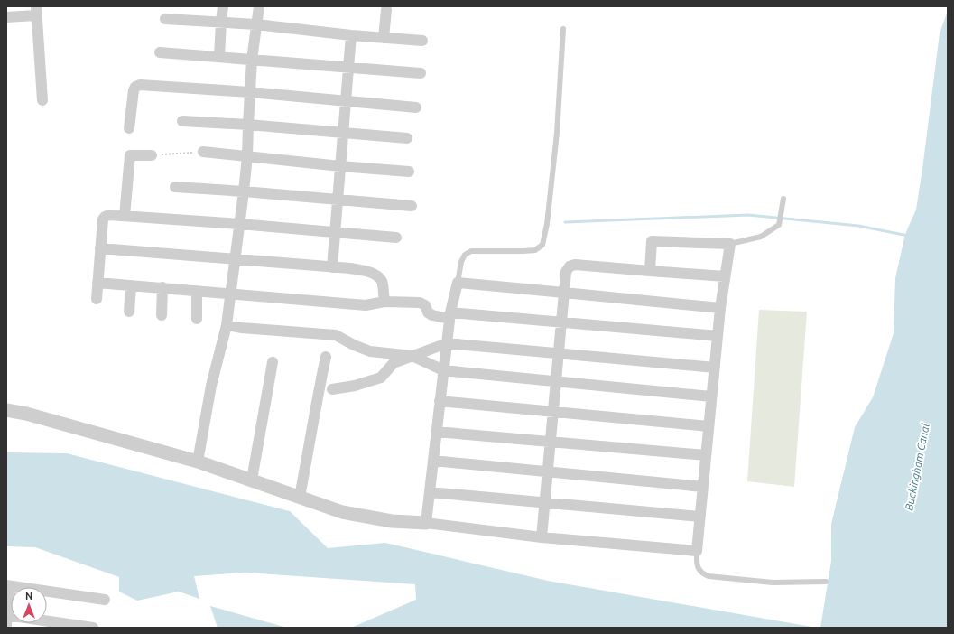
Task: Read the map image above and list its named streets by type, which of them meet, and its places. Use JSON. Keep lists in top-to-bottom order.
{
  "water": ["Buckingham Canal"],
  "north": "top"
}
